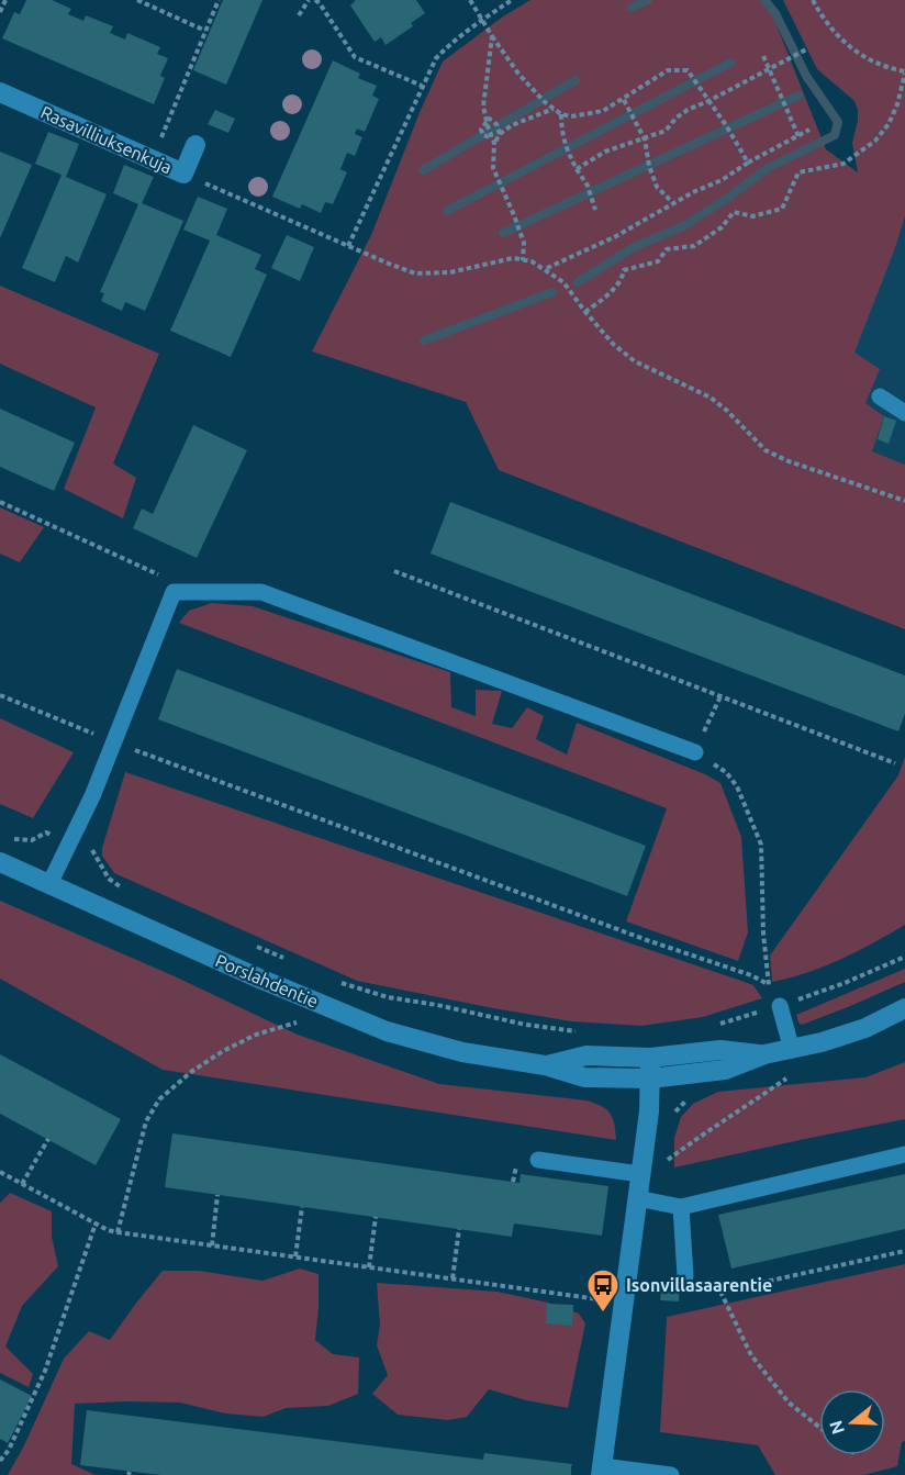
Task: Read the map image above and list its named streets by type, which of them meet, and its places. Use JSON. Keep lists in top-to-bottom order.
{
  "streets": {
    "street": ["Rasavilliuksenkuja", "Porslahdentie"]
  },
  "places": {
    "bus stop": ["Isonvillasaarentie"]
  },
  "north": "left"
}
